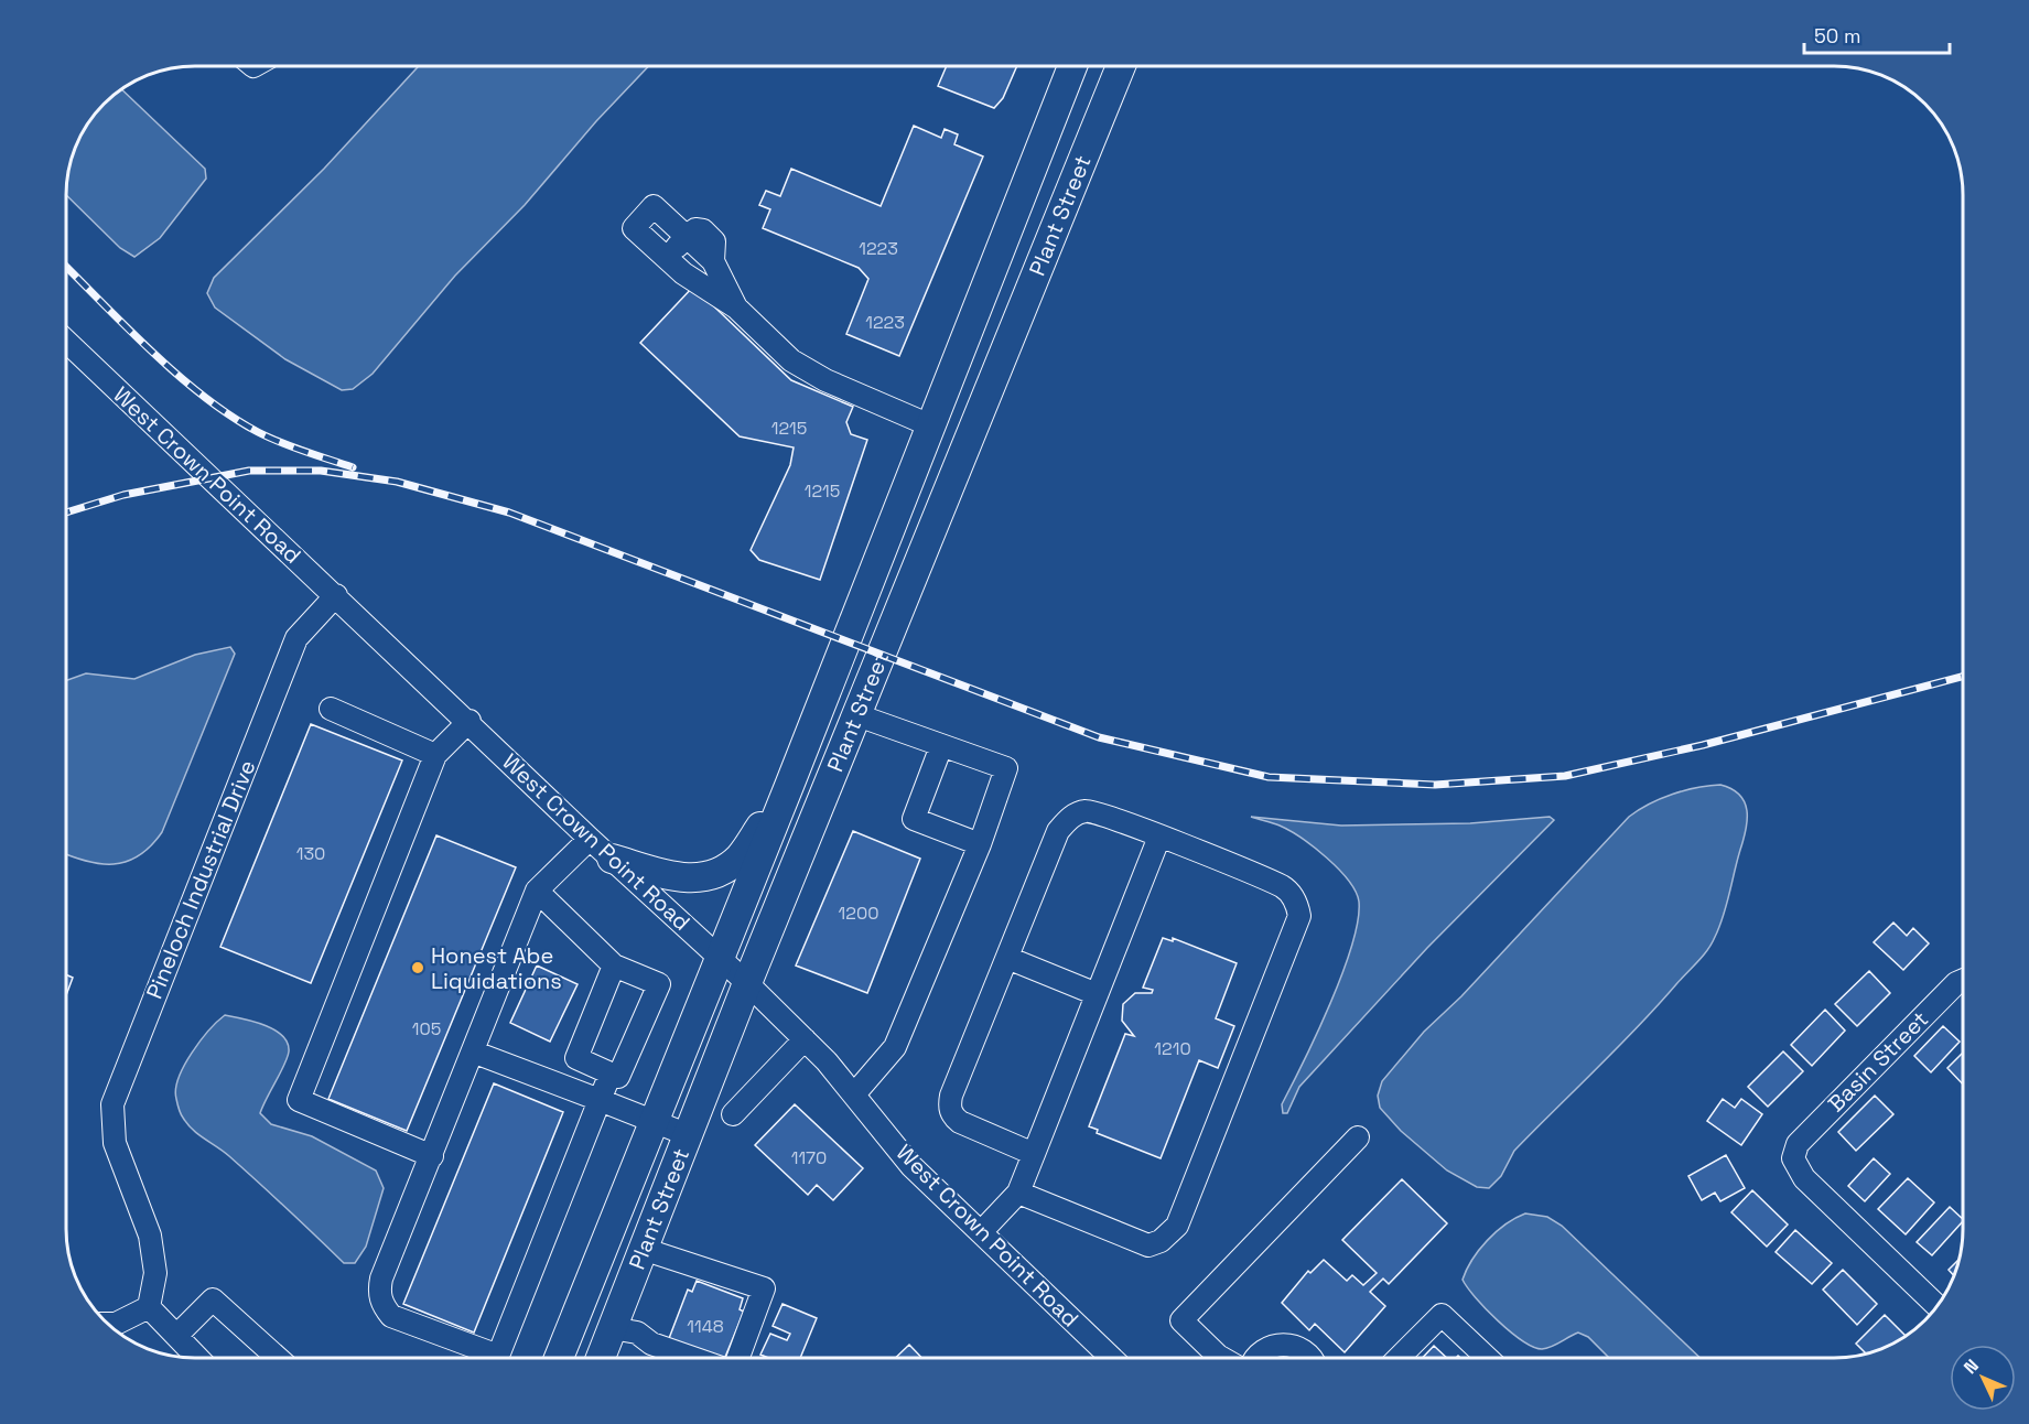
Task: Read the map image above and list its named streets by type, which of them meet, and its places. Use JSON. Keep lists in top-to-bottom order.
{
  "streets": {
    "main road": ["Plant Street"],
    "street": ["West Crown Point Road", "Pineloch Industrial Drive", "Basin Street"]
  },
  "crossings": [
    ["Plant Street", "West Crown Point Road"],
    ["West Crown Point Road", "Pineloch Industrial Drive"]
  ],
  "places": ["Honest Abe Liquidations"],
  "house_numbers": [
    "1223",
    "1223",
    "1215",
    "1215",
    "130",
    "1200",
    "105",
    "1210",
    "1170",
    "1148"
  ],
  "scale_bar": "50 m",
  "north": "top left"
}
